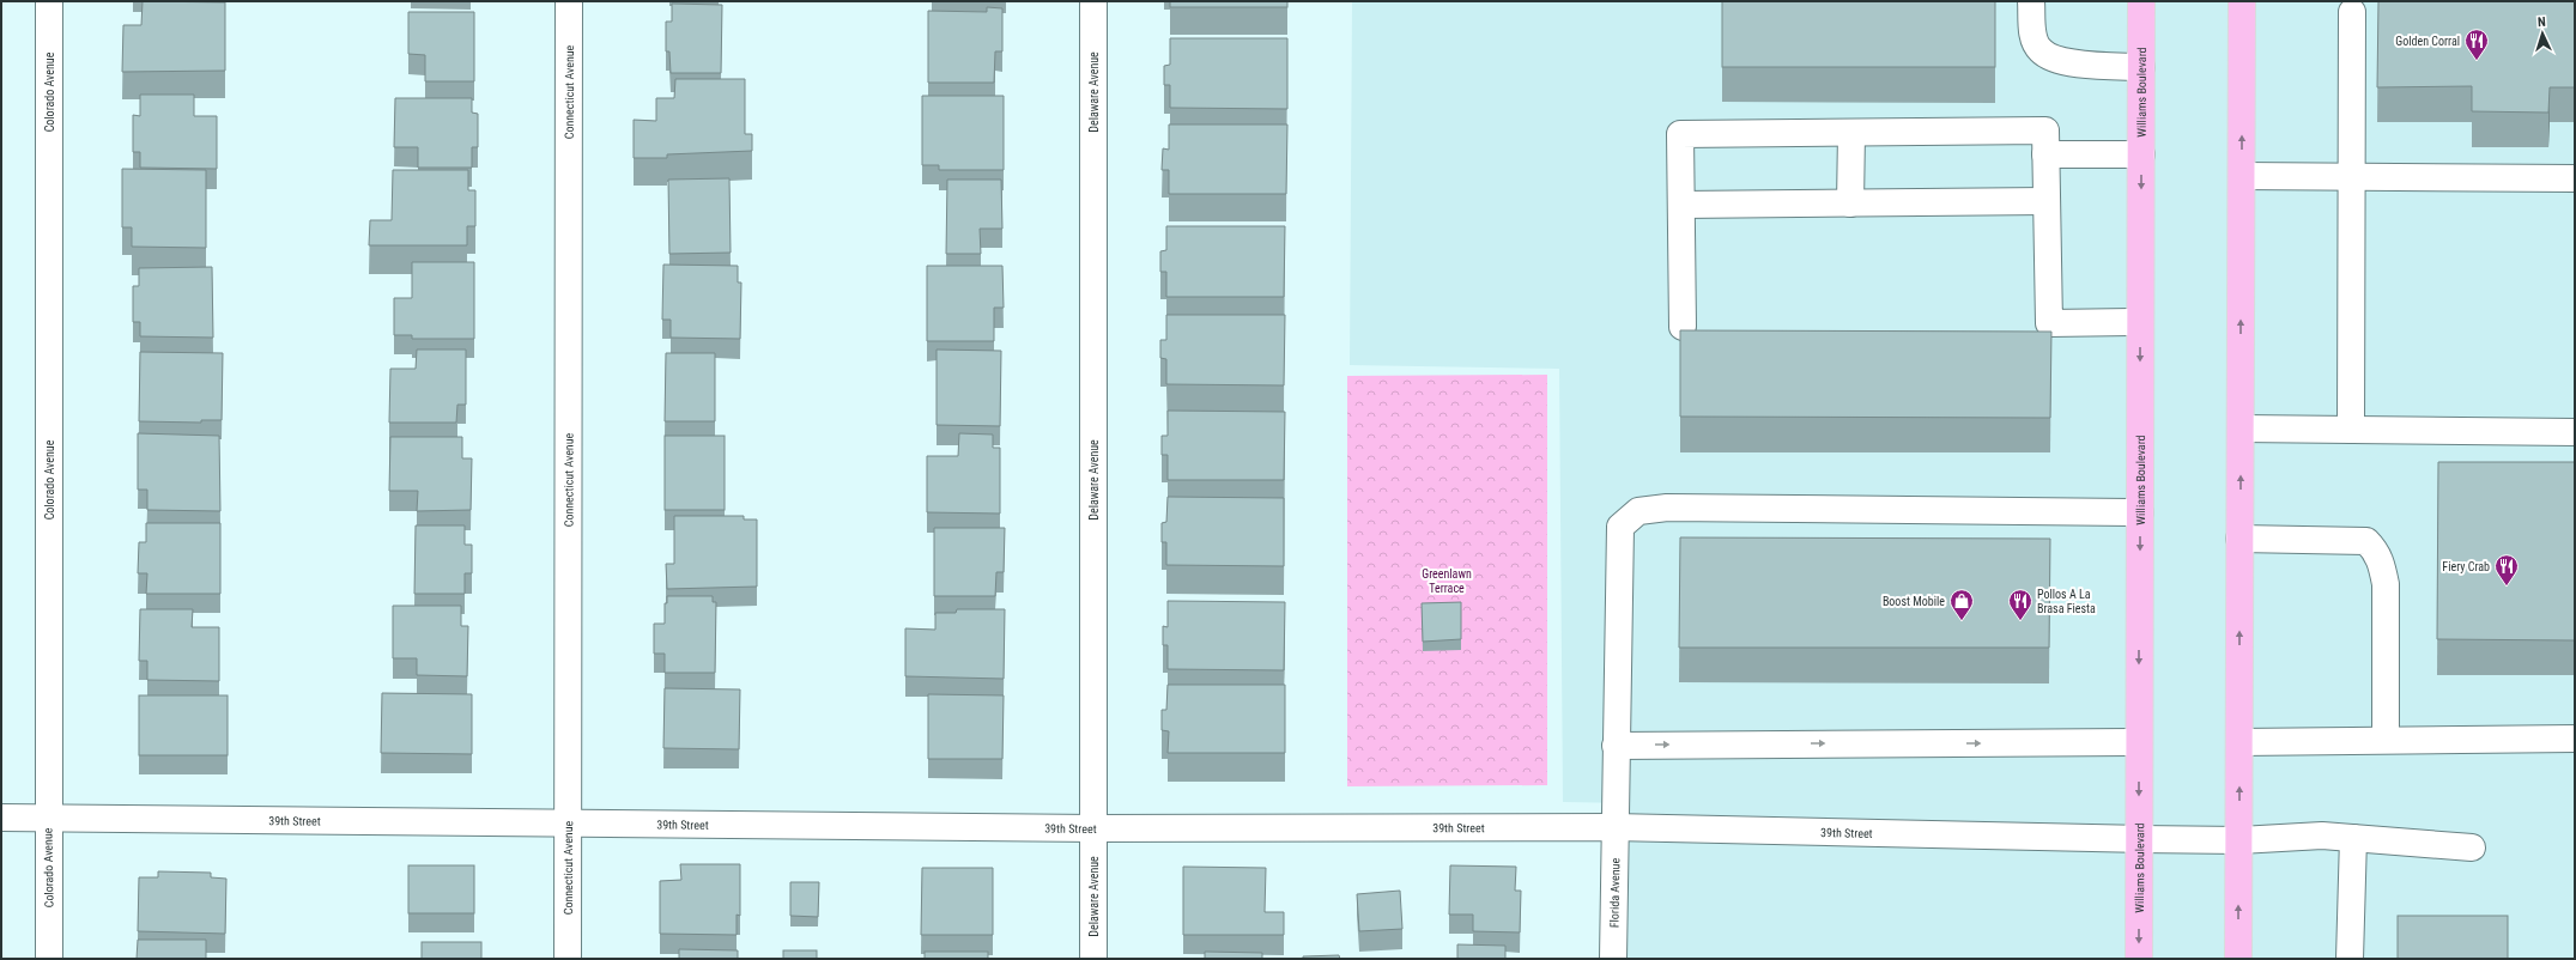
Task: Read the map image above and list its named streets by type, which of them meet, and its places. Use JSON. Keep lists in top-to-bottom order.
{
  "streets": {
    "main road": ["Williams Boulevard"],
    "street": [
      "Colorado Avenue",
      "Connecticut Avenue",
      "Delaware Avenue",
      "39th Street",
      "Florida Avenue"
    ]
  },
  "crossings": [
    ["Colorado Avenue", "39th Street"],
    ["Connecticut Avenue", "39th Street"],
    ["Delaware Avenue", "39th Street"],
    ["Williams Boulevard", "39th Street"],
    ["Williams Boulevard", "Florida Avenue"],
    ["39th Street", "Florida Avenue"]
  ],
  "parks": ["Greenlawn Terrace"],
  "places": {
    "restaurant": ["Golden Corral", "Fiery Crab", "Pollos A La Brasa Fiesta"],
    "shop": ["Boost Mobile"]
  },
  "north": "top"
}
